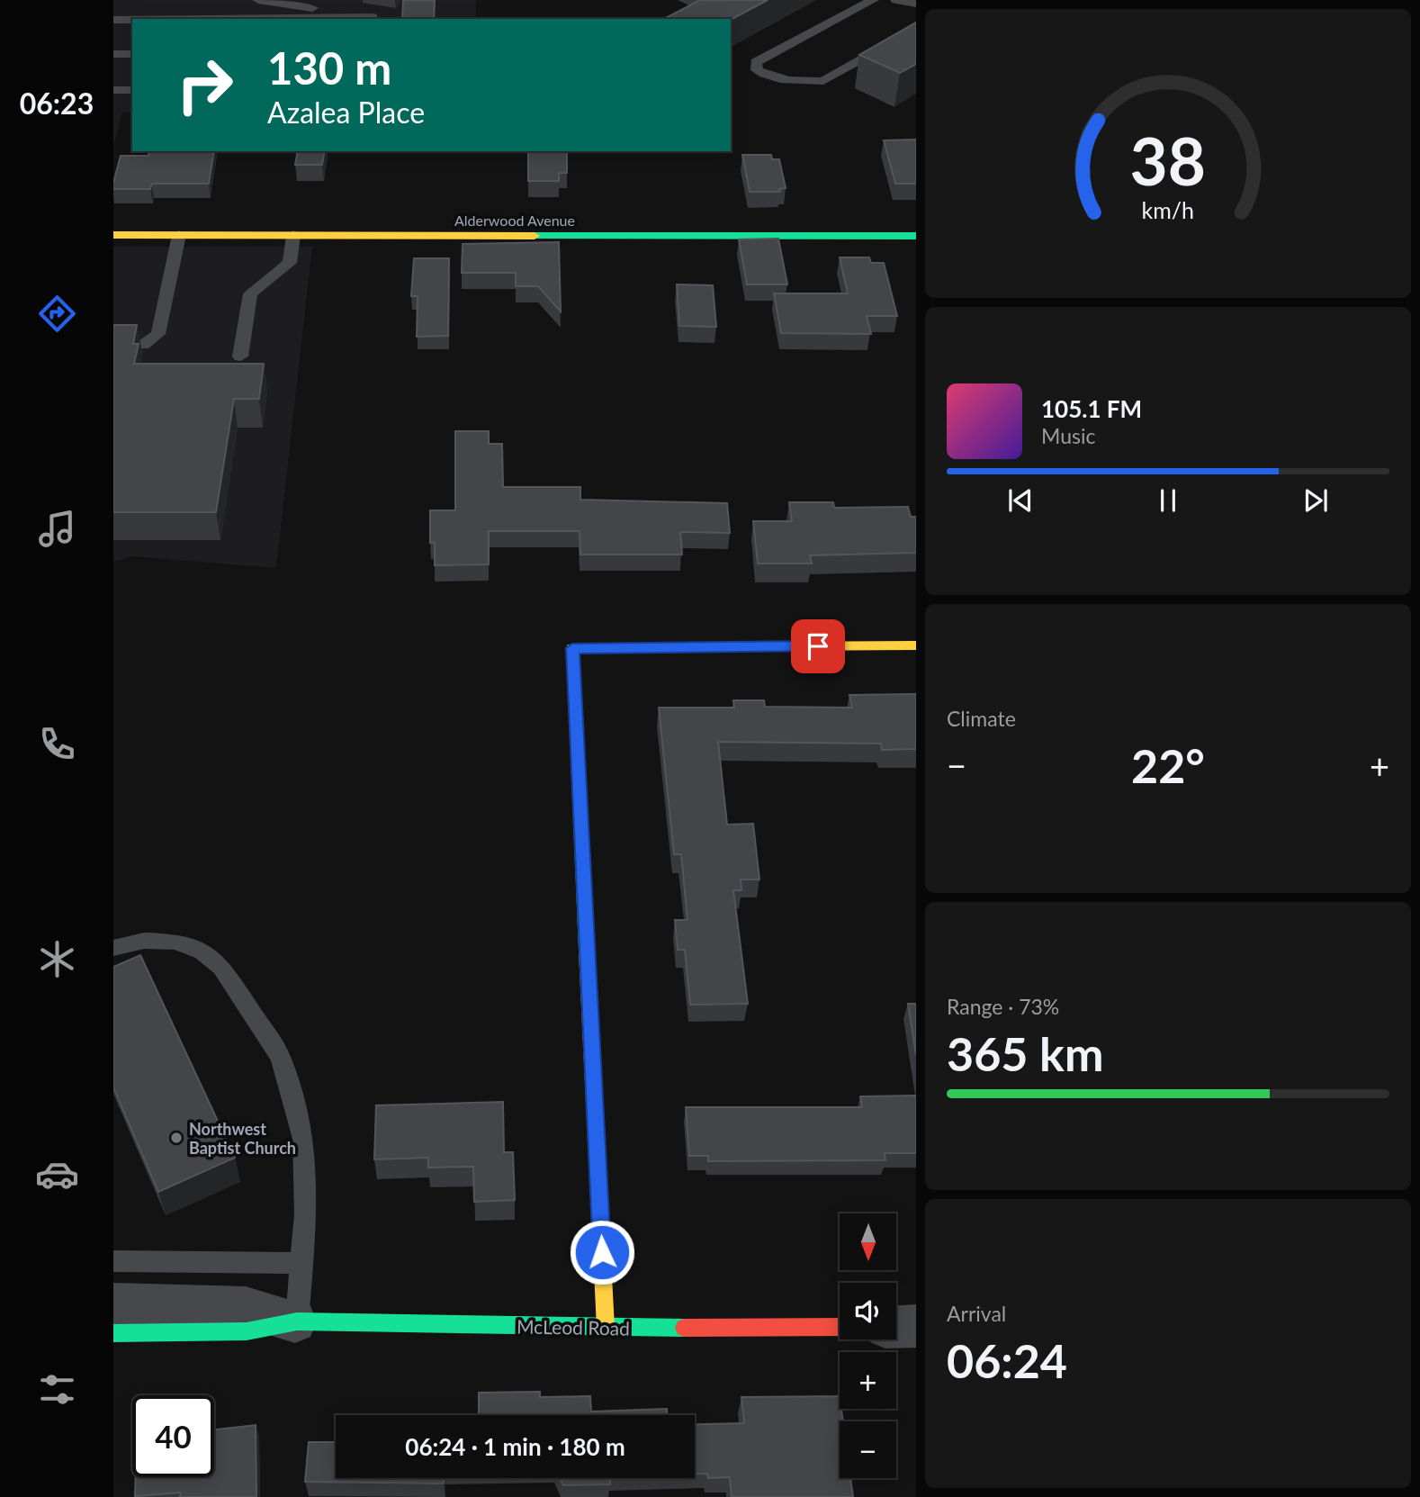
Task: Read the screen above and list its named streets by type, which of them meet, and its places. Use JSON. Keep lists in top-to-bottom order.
{
  "streets": {
    "street": ["Alderwood Avenue", "McLeod Road"]
  },
  "places": ["Northwest Baptist Church"],
  "north": "bottom",
  "page": {
    "tabs": "06:23",
    "turn": ["130 m", "Azalea Place"],
    "song": ["105.1 FM", "Music"],
    "tile": [
      "Climate",
      ["Range · 73%", "365 km"],
      ["Arrival", "06:24"]
    ],
    "heat": ["−", "22°", "+"],
    "map_buttons": ["+", "−"],
    "limit": "40",
    "trip": "06:24 · 1 min · 180 m",
    "gauge": ["38", "km/h"]
  }
}
